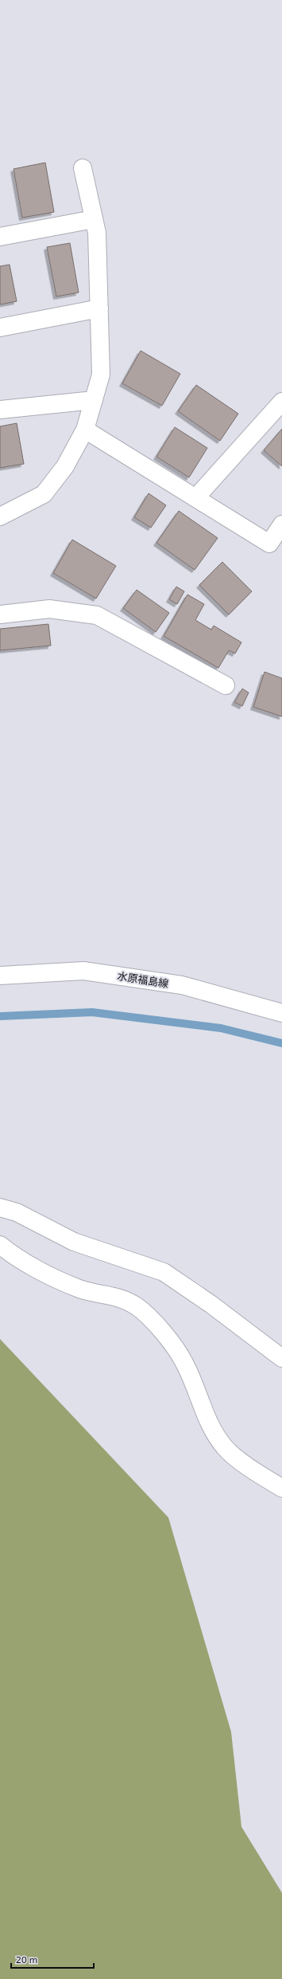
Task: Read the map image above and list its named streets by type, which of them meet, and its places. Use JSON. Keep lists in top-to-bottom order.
{
  "streets": {
    "street": ["水原福島線"]
  },
  "scale_bar": "20 m"
}
